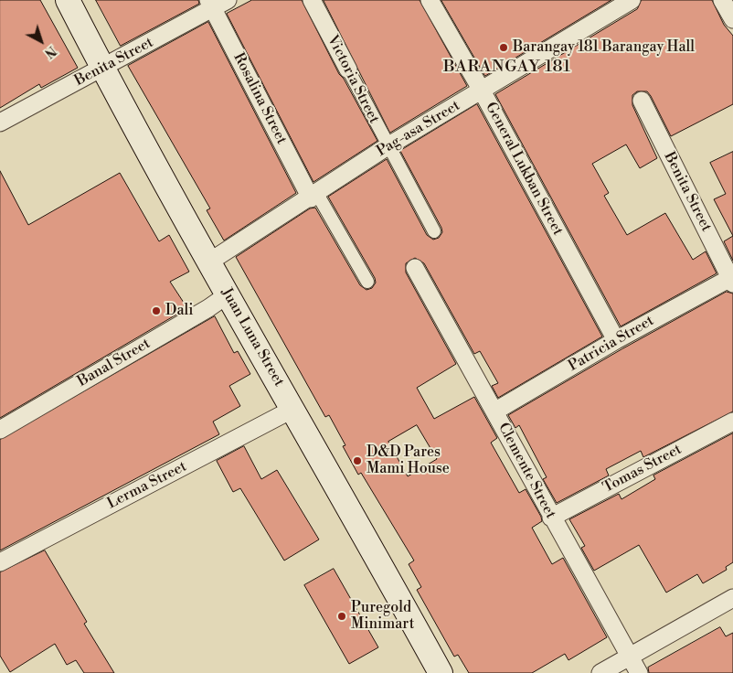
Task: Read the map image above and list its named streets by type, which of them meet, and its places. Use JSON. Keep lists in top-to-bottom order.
{
  "streets": {
    "main road": ["Juan Luna Street"],
    "street": [
      "Benita Street",
      "Victoria Street",
      "Rosalina Street",
      "Pag-asa Street",
      "General Lukban Street",
      "Patricia Street",
      "Banal Street",
      "Tomas Street",
      "Clemente Street",
      "Lerma Street"
    ]
  },
  "crossings": [
    ["Benita Street", "Rosalina Street"],
    ["Benita Street", "Juan Luna Street"],
    ["Benita Street", "Patricia Street"],
    ["Victoria Street", "Pag-asa Street"],
    ["Rosalina Street", "Pag-asa Street"],
    ["Pag-asa Street", "General Lukban Street"],
    ["Pag-asa Street", "Juan Luna Street"],
    ["General Lukban Street", "Patricia Street"],
    ["Juan Luna Street", "Banal Street"],
    ["Juan Luna Street", "Lerma Street"],
    ["Patricia Street", "Clemente Street"],
    ["Tomas Street", "Clemente Street"]
  ],
  "districts": ["BARANGAY 181"],
  "places": [
    "Barangay 181 Barangay Hall",
    "Dali",
    "D&D Pares Mami House",
    "Puregold Minimart"
  ],
  "north": "bottom right"
}
